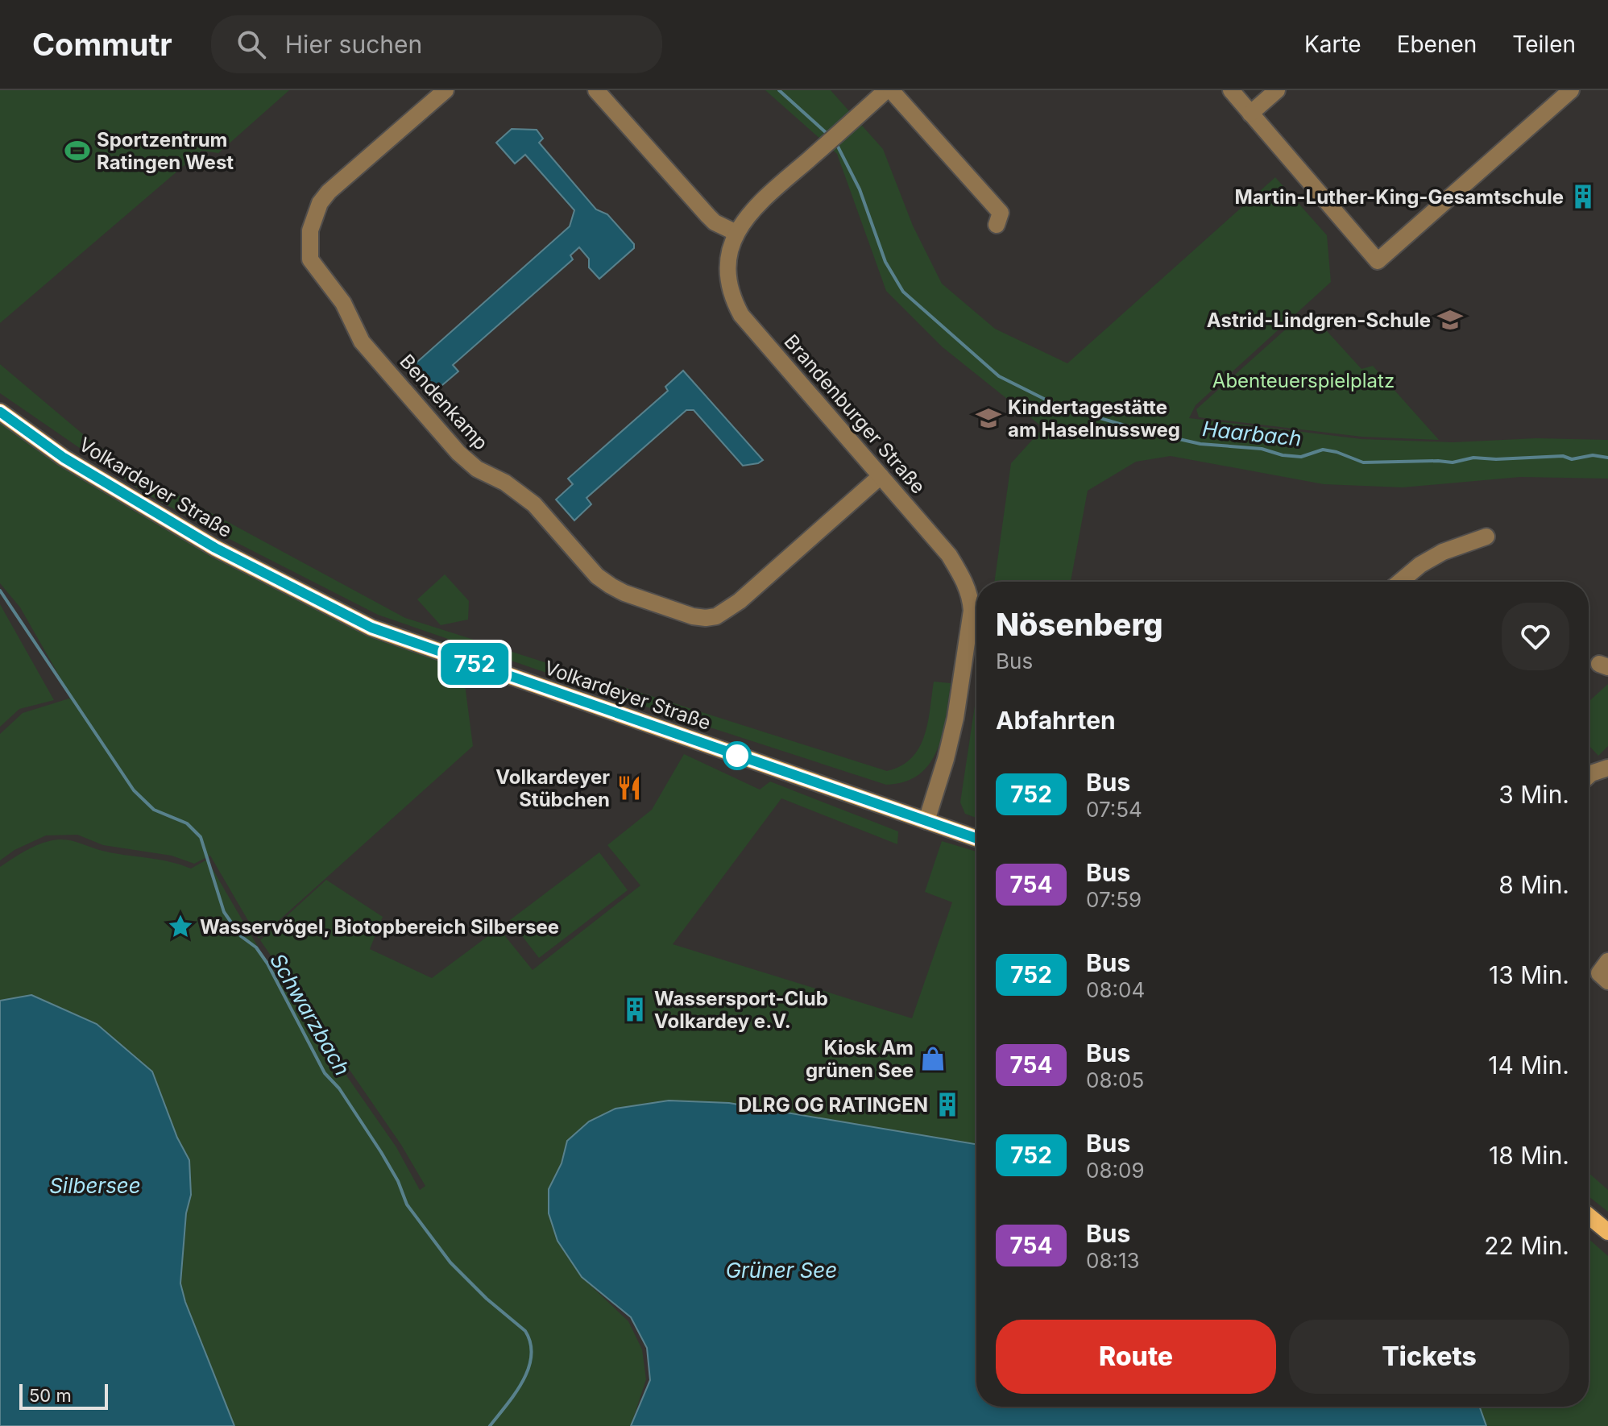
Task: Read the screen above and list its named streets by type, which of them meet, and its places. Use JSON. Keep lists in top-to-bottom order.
{
  "streets": {
    "main road": ["Volkardeyer Straße"],
    "street": ["Bendenkamp", "Brandenburger Straße"]
  },
  "crossings": [
    ["Bendenkamp", "Brandenburger Straße"],
    ["Brandenburger Straße", "Volkardeyer Straße"]
  ],
  "water": [
    "Haarbach",
    "Schwarzbach",
    "Silbersee",
    "Grüner See"
  ],
  "parks": ["Abenteuerspielplatz"],
  "places": {
    "sports": ["Sportzentrum Ratingen West"],
    "building": ["Martin-Luther-King-Gesamtschule", "Wassersport-Club Volkardey e.V.", "DLRG OG RATINGEN"],
    "school or university": ["Astrid-Lindgren-Schule", "Kindertagestätte am Haselnussweg"],
    "restaurant": ["Volkardeyer Stübchen"],
    "place": ["Wasservögel, Biotopbereich Silbersee"],
    "shop": ["Kiosk Am grünen See"]
  },
  "lines": ["bus line 752"],
  "scale_bar": "50 m",
  "page": {
    "header": "Commutr",
    "search": "Hier suchen",
    "nav": ["Karte", "Ebenen", "Teilen"],
    "on_map": "752",
    "heading": [
      ["Nösenberg", "Bus"],
      "Abfahrten"
    ],
    "list": [
      {
        "mark": "752",
        "name": "Bus",
        "note": "07:54",
        "value": "3 Min."
      },
      {
        "mark": "754",
        "name": "Bus",
        "note": "07:59",
        "value": "8 Min."
      },
      {
        "mark": "752",
        "name": "Bus",
        "note": "08:04",
        "value": "13 Min."
      },
      {
        "mark": "754",
        "name": "Bus",
        "note": "08:05",
        "value": "14 Min."
      },
      {
        "mark": "752",
        "name": "Bus",
        "note": "08:09",
        "value": "18 Min."
      },
      {
        "mark": "754",
        "name": "Bus",
        "note": "08:13",
        "value": "22 Min."
      }
    ],
    "buttons": ["Route", "Tickets"],
    "scale": "50 m"
  }
}
